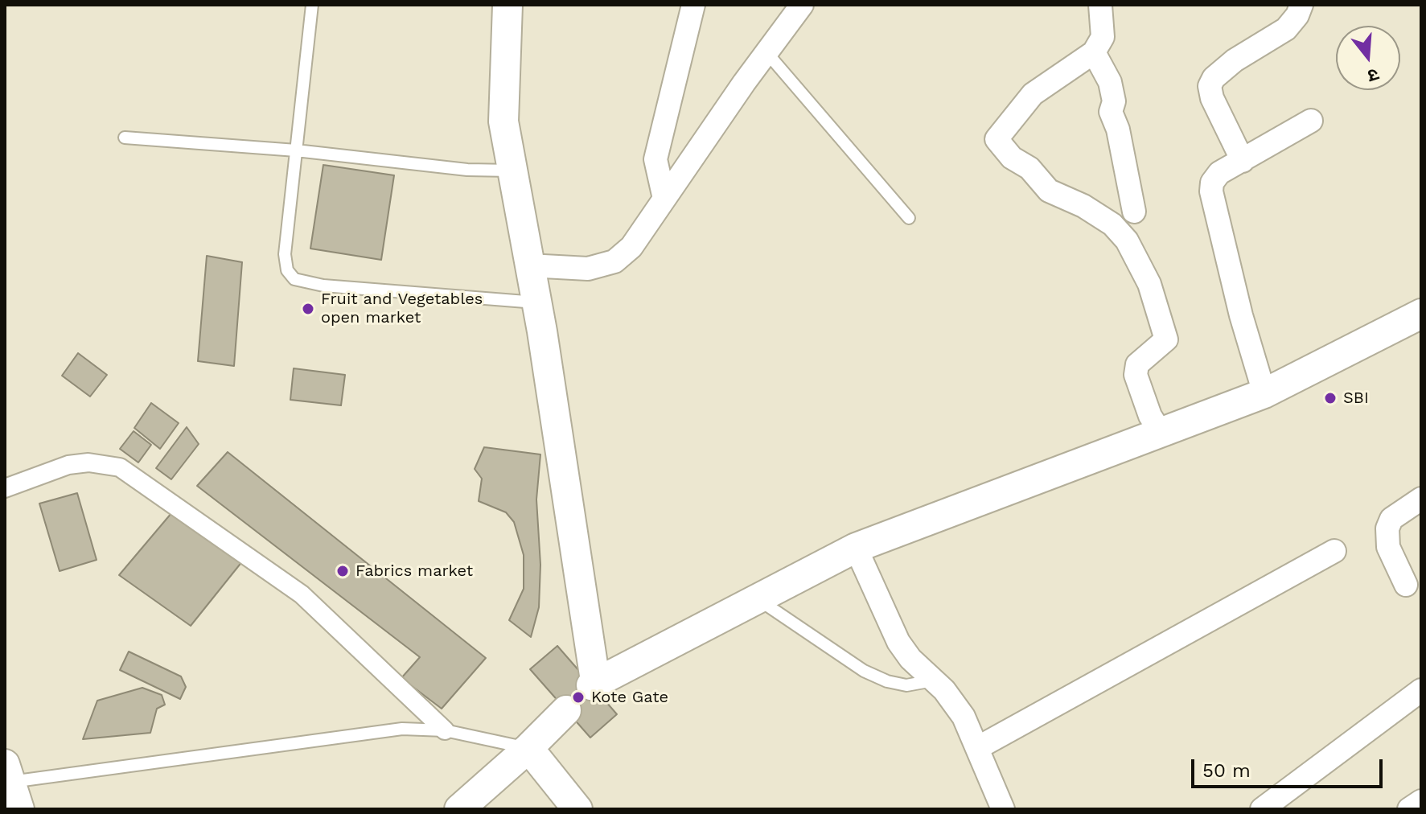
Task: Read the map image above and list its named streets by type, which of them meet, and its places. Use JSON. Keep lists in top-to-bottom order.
{
  "places": [
    "Fruit and Vegetables open market",
    "SBI",
    "Fabrics market",
    "Kote Gate"
  ],
  "scale_bar": "50 m",
  "north": "bottom"
}
